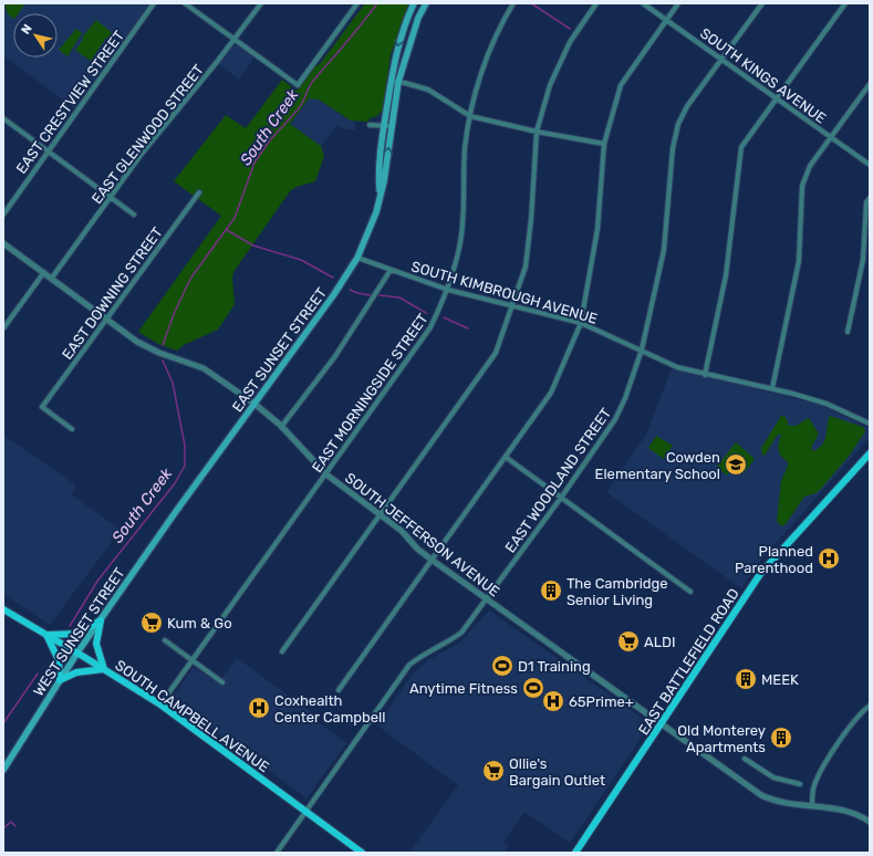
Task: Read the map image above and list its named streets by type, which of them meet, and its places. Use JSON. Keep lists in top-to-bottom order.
{
  "streets": {
    "main road": [
      "EAST SUNSET STREET",
      "WEST SUNSET STREET",
      "EAST BATTLEFIELD ROAD",
      "SOUTH CAMPBELL AVENUE"
    ],
    "street": [
      "SOUTH KINGS AVENUE",
      "EAST CRESTVIEW STREET",
      "EAST GLENWOOD STREET",
      "SOUTH KIMBROUGH AVENUE",
      "EAST DOWNING STREET",
      "EAST MORNINGSIDE STREET",
      "EAST WOODLAND STREET",
      "SOUTH JEFFERSON AVENUE"
    ]
  },
  "crossings": [
    ["SOUTH KINGS AVENUE", "EAST WOODLAND STREET"],
    ["EAST GLENWOOD STREET", "SOUTH JEFFERSON AVENUE"],
    ["SOUTH KIMBROUGH AVENUE", "EAST SUNSET STREET"],
    ["SOUTH KIMBROUGH AVENUE", "EAST MORNINGSIDE STREET"],
    ["SOUTH KIMBROUGH AVENUE", "EAST WOODLAND STREET"],
    ["EAST DOWNING STREET", "SOUTH JEFFERSON AVENUE"],
    ["EAST SUNSET STREET", "SOUTH JEFFERSON AVENUE"],
    ["EAST SUNSET STREET", "WEST SUNSET STREET"],
    ["EAST MORNINGSIDE STREET", "SOUTH JEFFERSON AVENUE"],
    ["EAST MORNINGSIDE STREET", "SOUTH CAMPBELL AVENUE"],
    ["EAST WOODLAND STREET", "SOUTH JEFFERSON AVENUE"],
    ["EAST WOODLAND STREET", "SOUTH CAMPBELL AVENUE"],
    ["SOUTH JEFFERSON AVENUE", "EAST BATTLEFIELD ROAD"],
    ["WEST SUNSET STREET", "SOUTH CAMPBELL AVENUE"]
  ],
  "water": ["South Creek"],
  "places": {
    "school or university": ["Cowden Elementary School"],
    "hospital": ["Planned Parenthood", "65Prime+", "Coxhealth Center Campbell"],
    "building": ["The Cambridge Senior Living", "MEEK", "Old Monterey Apartments"],
    "supermarket": ["Kum & Go", "ALDI", "Ollie's Bargain Outlet"],
    "sports": ["D1 Training", "Anytime Fitness"]
  },
  "north": "top left"
}
